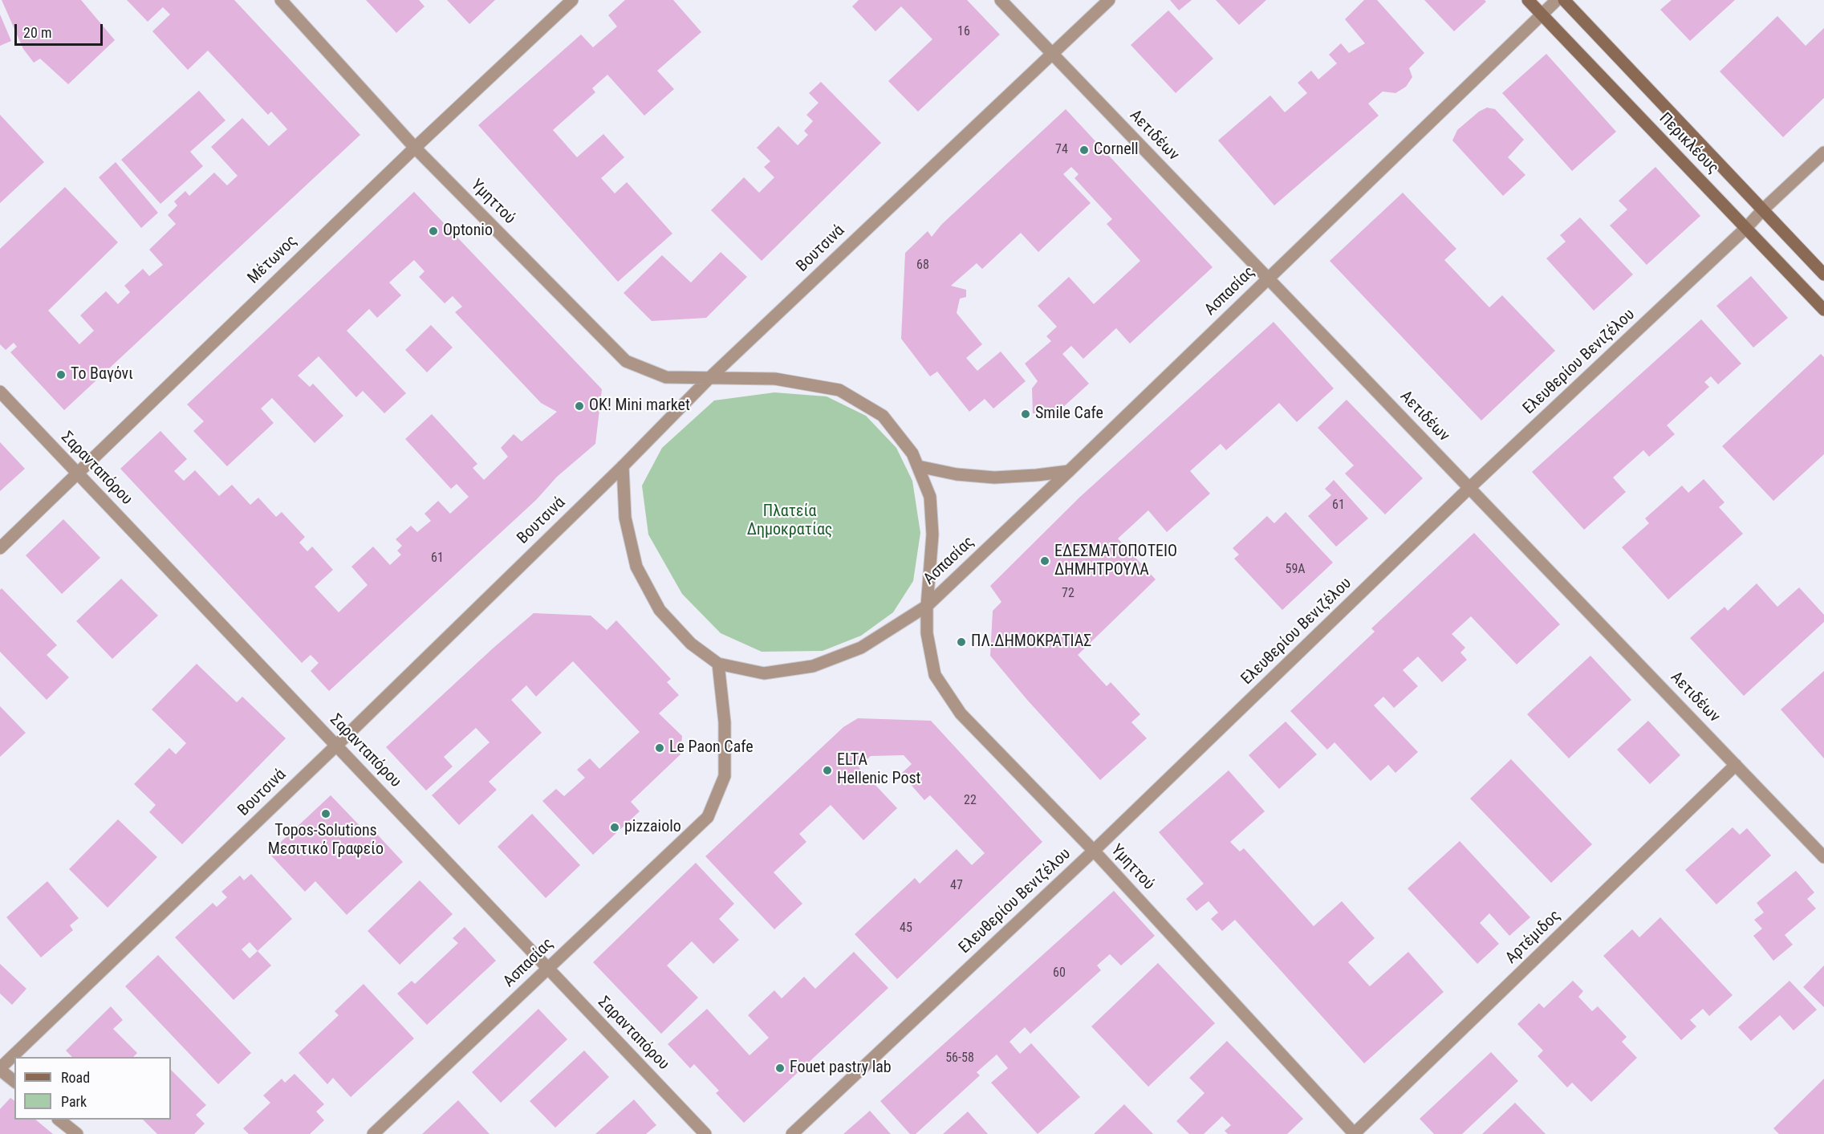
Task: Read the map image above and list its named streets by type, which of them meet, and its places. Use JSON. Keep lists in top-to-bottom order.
{
  "streets": {
    "street": [
      "Αετιδέων",
      "Περικλέους",
      "Υμηττού",
      "Βουτσινά",
      "Μέτωνος",
      "Ασπασίας",
      "Ελευθερίου Βενιζέλου",
      "Σαρανταπόρου",
      "Αρτέμιδος"
    ]
  },
  "crossings": [
    ["Αετιδέων", "Βουτσινά"],
    ["Αετιδέων", "Ασπασίας"],
    ["Αετιδέων", "Ελευθερίου Βενιζέλου"],
    ["Αετιδέων", "Αρτέμιδος"],
    ["Περικλέους", "Ασπασίας"],
    ["Περικλέους", "Ελευθερίου Βενιζέλου"],
    ["Υμηττού", "Βουτσινά"],
    ["Υμηττού", "Μέτωνος"],
    ["Υμηττού", "Ασπασίας"],
    ["Υμηττού", "Ελευθερίου Βενιζέλου"],
    ["Υμηττού", "Αρτέμιδος"],
    ["Βουτσινά", "Σαρανταπόρου"],
    ["Μέτωνος", "Σαρανταπόρου"],
    ["Ασπασίας", "Σαρανταπόρου"]
  ],
  "parks": ["Πλατεία Δημοκρατίας"],
  "places": [
    "Cornell",
    "Optonio",
    "Το Βαγόνι",
    "OK! Mini market",
    "Smile Cafe",
    "ΕΔΕΣΜΑΤΟΠΟΤΕΙΟ ΔΗΜΗΤΡΟΥΛΑ",
    "ΠΛ.ΔΗΜΟΚΡΑΤΙΑΣ",
    "Le Paon Cafe",
    "ELTA Hellenic Post",
    "Topos-Solutions Μεσιτικό Γραφείο",
    "pizzaiolo",
    "Fouet pastry lab"
  ],
  "house_numbers": [
    "16",
    "74",
    "68",
    "61",
    "61",
    "59Α",
    "72",
    "22",
    "47",
    "45",
    "60",
    "56-58"
  ],
  "legend": ["Road", "Park"],
  "scale_bar": "20 m"
}
